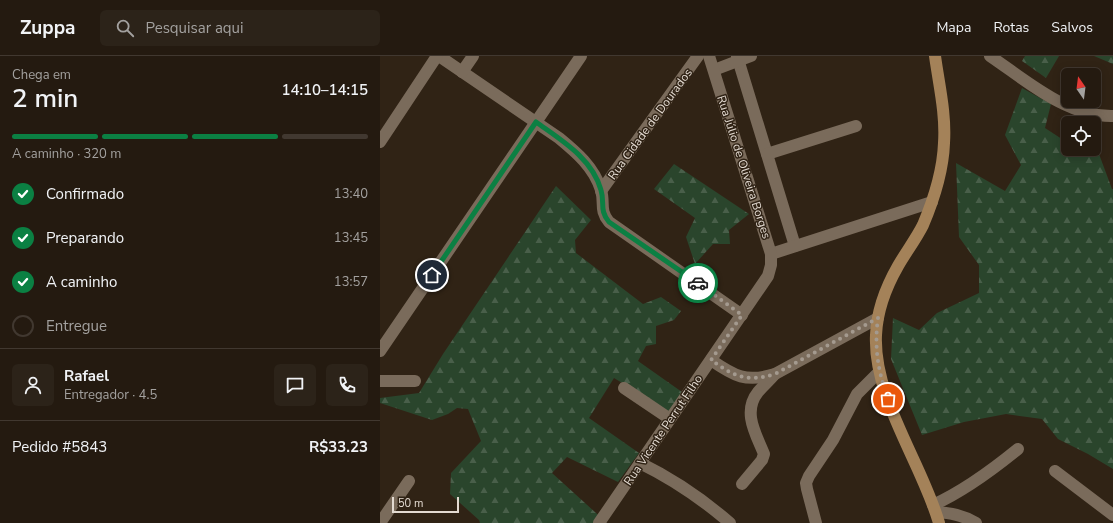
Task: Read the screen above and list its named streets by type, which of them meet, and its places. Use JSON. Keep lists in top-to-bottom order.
{
  "streets": {
    "street": ["Rua Cidade de Dourados", "Rua Júlio de Oliveira Borges", "Rua Vicente Perrut Filho"]
  },
  "crossings": [
    ["Rua Júlio de Oliveira Borges", "Rua Vicente Perrut Filho"]
  ],
  "scale_bar": "50 m",
  "north": "top",
  "page": {
    "header": "Zuppa",
    "search": "Pesquisar aqui",
    "nav": ["Mapa", "Rotas", "Salvos"],
    "heading": ["2 min", "Chega em", "14:10–14:15"],
    "panel": [
      "Rafael",
      "Entregador · 4.5",
      "Pedido #5843",
      "R$33.23"
    ],
    "bar": "A caminho · 320 m",
    "list": [
      ["Confirmado", "13:40"],
      ["Preparando", "13:45"],
      ["A caminho", "13:57"],
      "Entregue"
    ],
    "scale": "50 m"
  }
}
